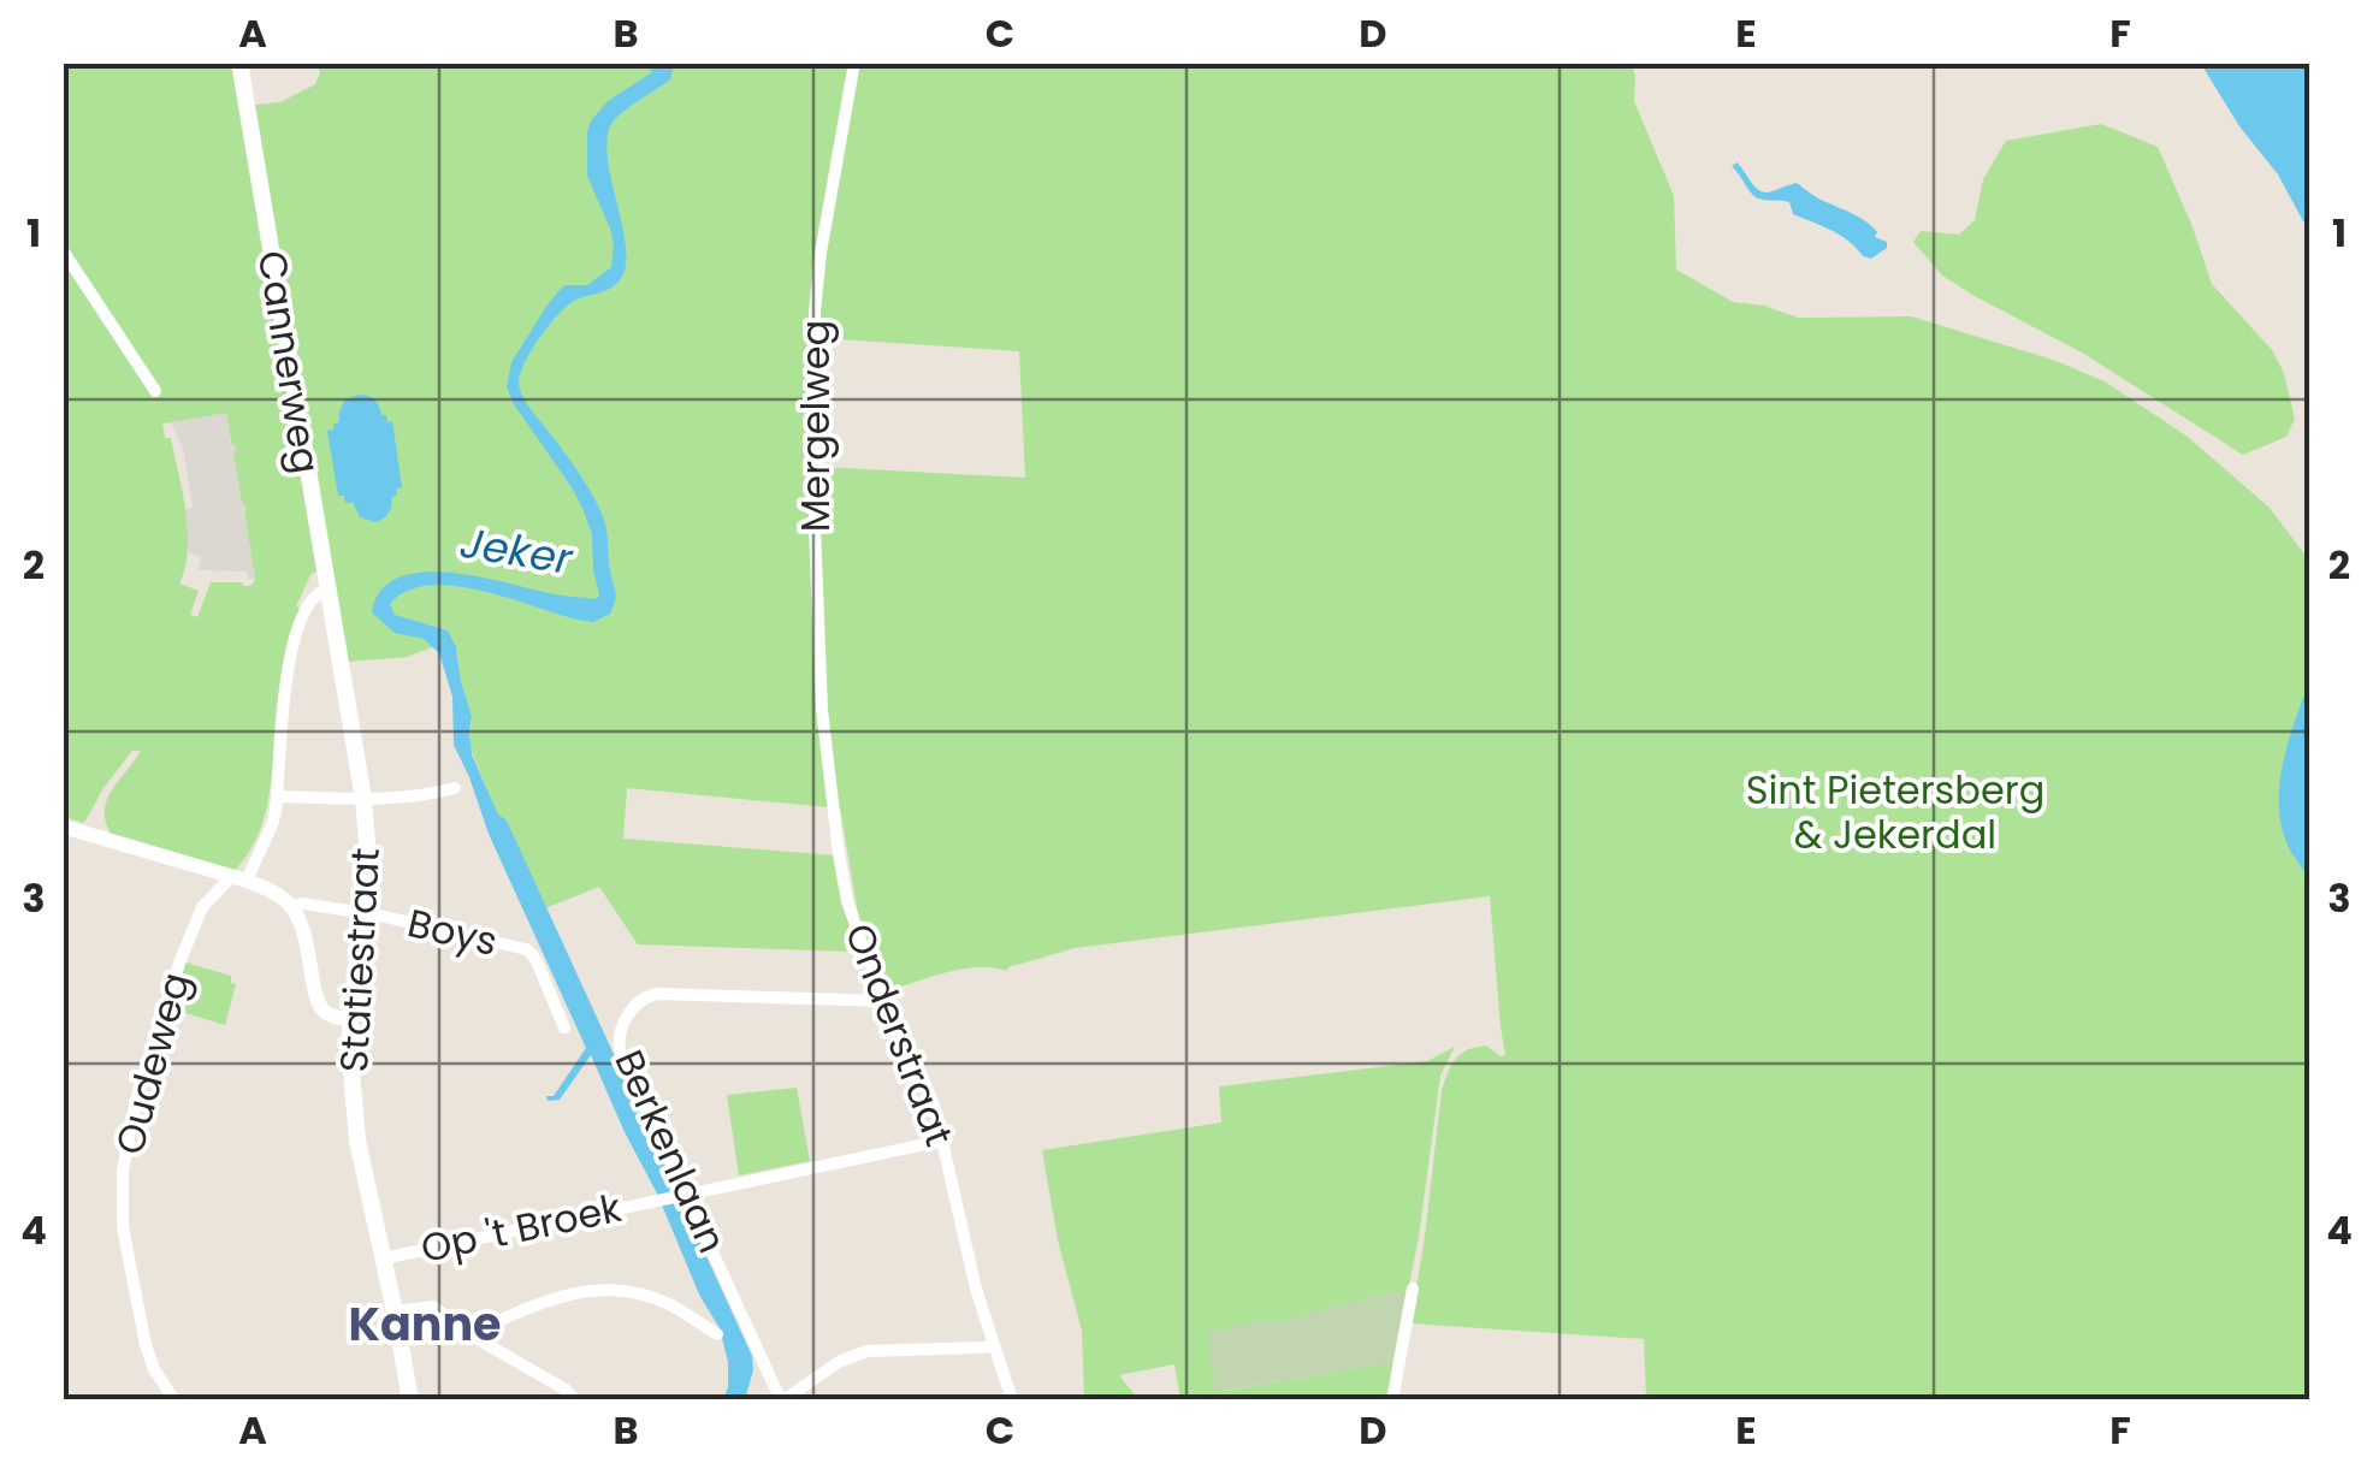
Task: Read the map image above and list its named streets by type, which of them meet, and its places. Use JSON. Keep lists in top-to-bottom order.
{
  "streets": {
    "main road": ["Cannerweg", "Statiestraat"],
    "street": [
      "Mergelweg",
      "Boys",
      "Onderstraat",
      "Oudeweg",
      "Berkenlaan",
      "Op 't Broek"
    ]
  },
  "crossings": [
    ["Cannerweg", "Statiestraat"],
    ["Cannerweg", "Oudeweg"],
    ["Mergelweg", "Onderstraat"],
    ["Boys", "Statiestraat"],
    ["Statiestraat", "Op 't Broek"],
    ["Onderstraat", "Berkenlaan"],
    ["Onderstraat", "Op 't Broek"],
    ["Berkenlaan", "Op 't Broek"]
  ],
  "districts": ["Kanne"],
  "water": ["Jeker"],
  "parks": ["Sint Pietersberg & Jekerdal"],
  "grid": {
    "columns": [
      "A",
      "B",
      "C",
      "D",
      "E",
      "F"
    ],
    "rows": [
      "1",
      "2",
      "3",
      "4"
    ]
  }
}
